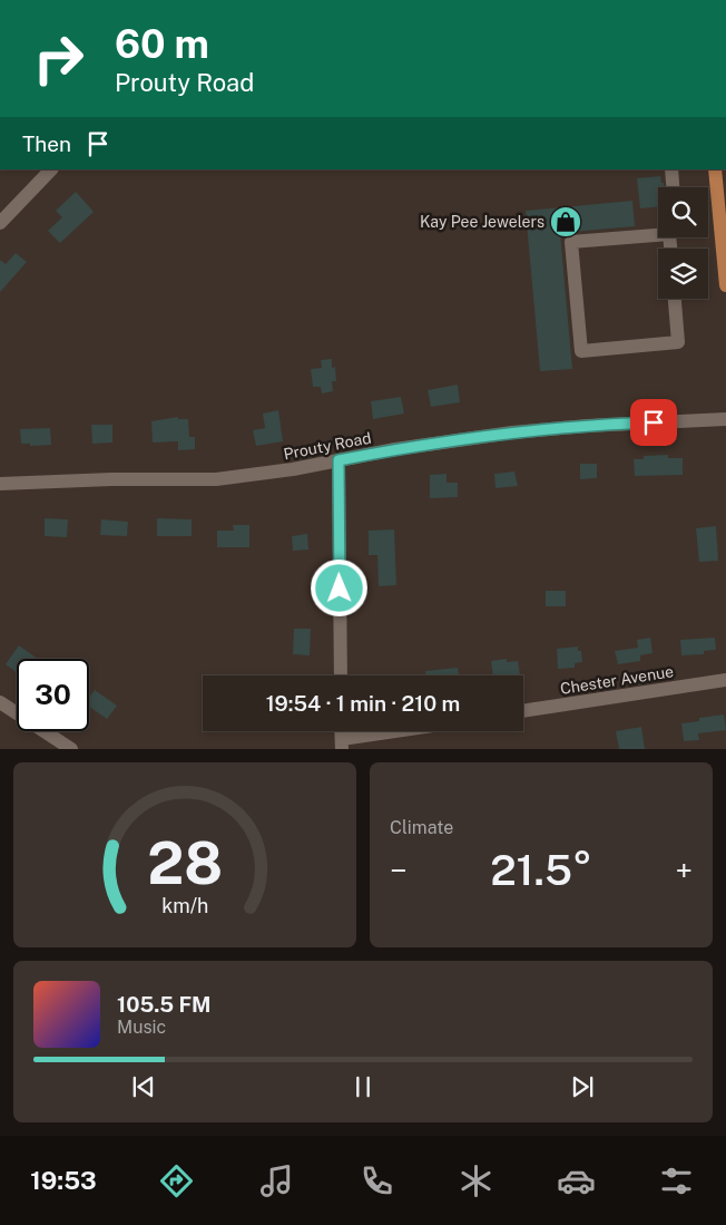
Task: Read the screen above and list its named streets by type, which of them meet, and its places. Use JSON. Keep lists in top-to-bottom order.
{
  "streets": {
    "street": ["Prouty Road", "Chester Avenue"]
  },
  "places": {
    "shop": ["Kay Pee Jewelers"]
  },
  "page": {
    "turn": ["60 m", "Prouty Road"],
    "then": "Then",
    "limit": "30",
    "trip": "19:54 · 1 min · 210 m",
    "tile": "Climate",
    "heat": ["−", "21.5°", "+"],
    "song": ["105.5 FM", "Music"],
    "tabs": "19:53",
    "gauge": ["28", "km/h"]
  }
}
